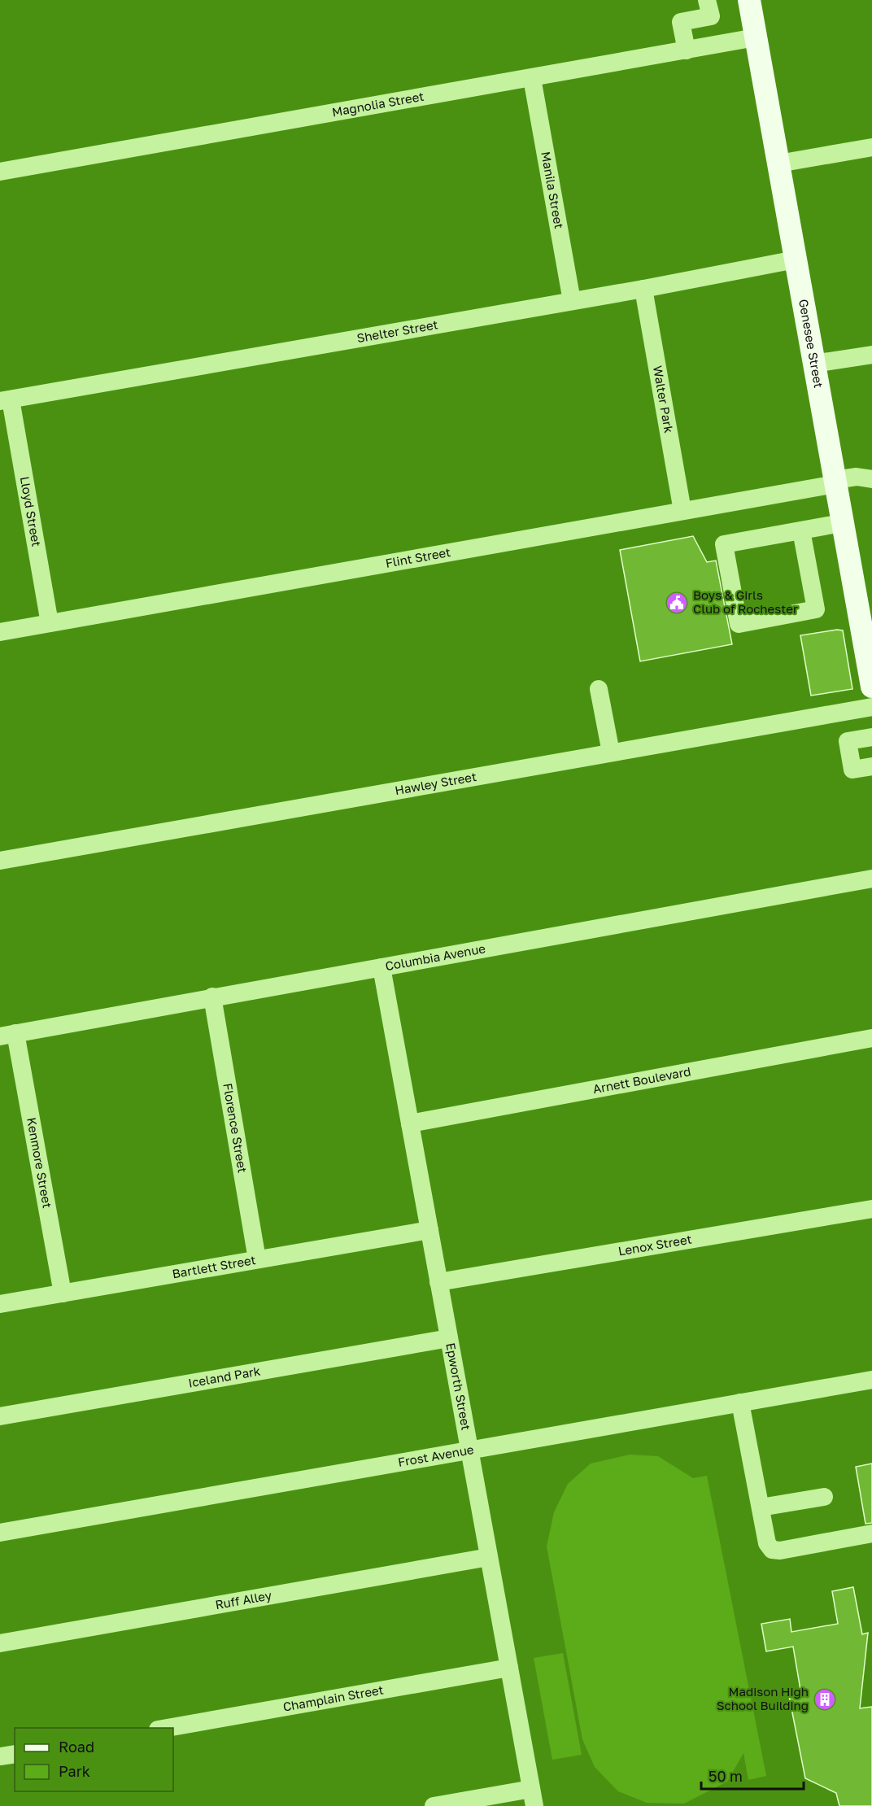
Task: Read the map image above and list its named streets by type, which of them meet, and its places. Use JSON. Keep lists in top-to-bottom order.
{
  "streets": {
    "main road": ["Genesee Street"],
    "street": [
      "Magnolia Street",
      "Manila Street",
      "Shelter Street",
      "Walter Park",
      "Lloyd Street",
      "Flint Street",
      "Hawley Street",
      "Columbia Avenue",
      "Arnett Boulevard",
      "Florence Street",
      "Kenmore Street",
      "Lenox Street",
      "Bartlett Street",
      "Iceland Park",
      "Epworth Street",
      "Frost Avenue",
      "Ruff Alley",
      "Champlain Street"
    ]
  },
  "crossings": [
    ["Magnolia Street", "Manila Street"],
    ["Magnolia Street", "Genesee Street"],
    ["Manila Street", "Shelter Street"],
    ["Shelter Street", "Genesee Street"],
    ["Shelter Street", "Walter Park"],
    ["Shelter Street", "Lloyd Street"],
    ["Genesee Street", "Flint Street"],
    ["Walter Park", "Flint Street"],
    ["Lloyd Street", "Flint Street"],
    ["Columbia Avenue", "Florence Street"],
    ["Columbia Avenue", "Kenmore Street"],
    ["Columbia Avenue", "Epworth Street"],
    ["Arnett Boulevard", "Epworth Street"],
    ["Florence Street", "Bartlett Street"],
    ["Kenmore Street", "Bartlett Street"],
    ["Lenox Street", "Epworth Street"],
    ["Bartlett Street", "Epworth Street"],
    ["Iceland Park", "Epworth Street"],
    ["Epworth Street", "Frost Avenue"],
    ["Epworth Street", "Ruff Alley"],
    ["Epworth Street", "Champlain Street"]
  ],
  "places": {
    "public building": ["Boys & Girls Club of Rochester"],
    "building": ["Madison High School Building"]
  },
  "legend": ["Road", "Park"],
  "scale_bar": "50 m"
}
